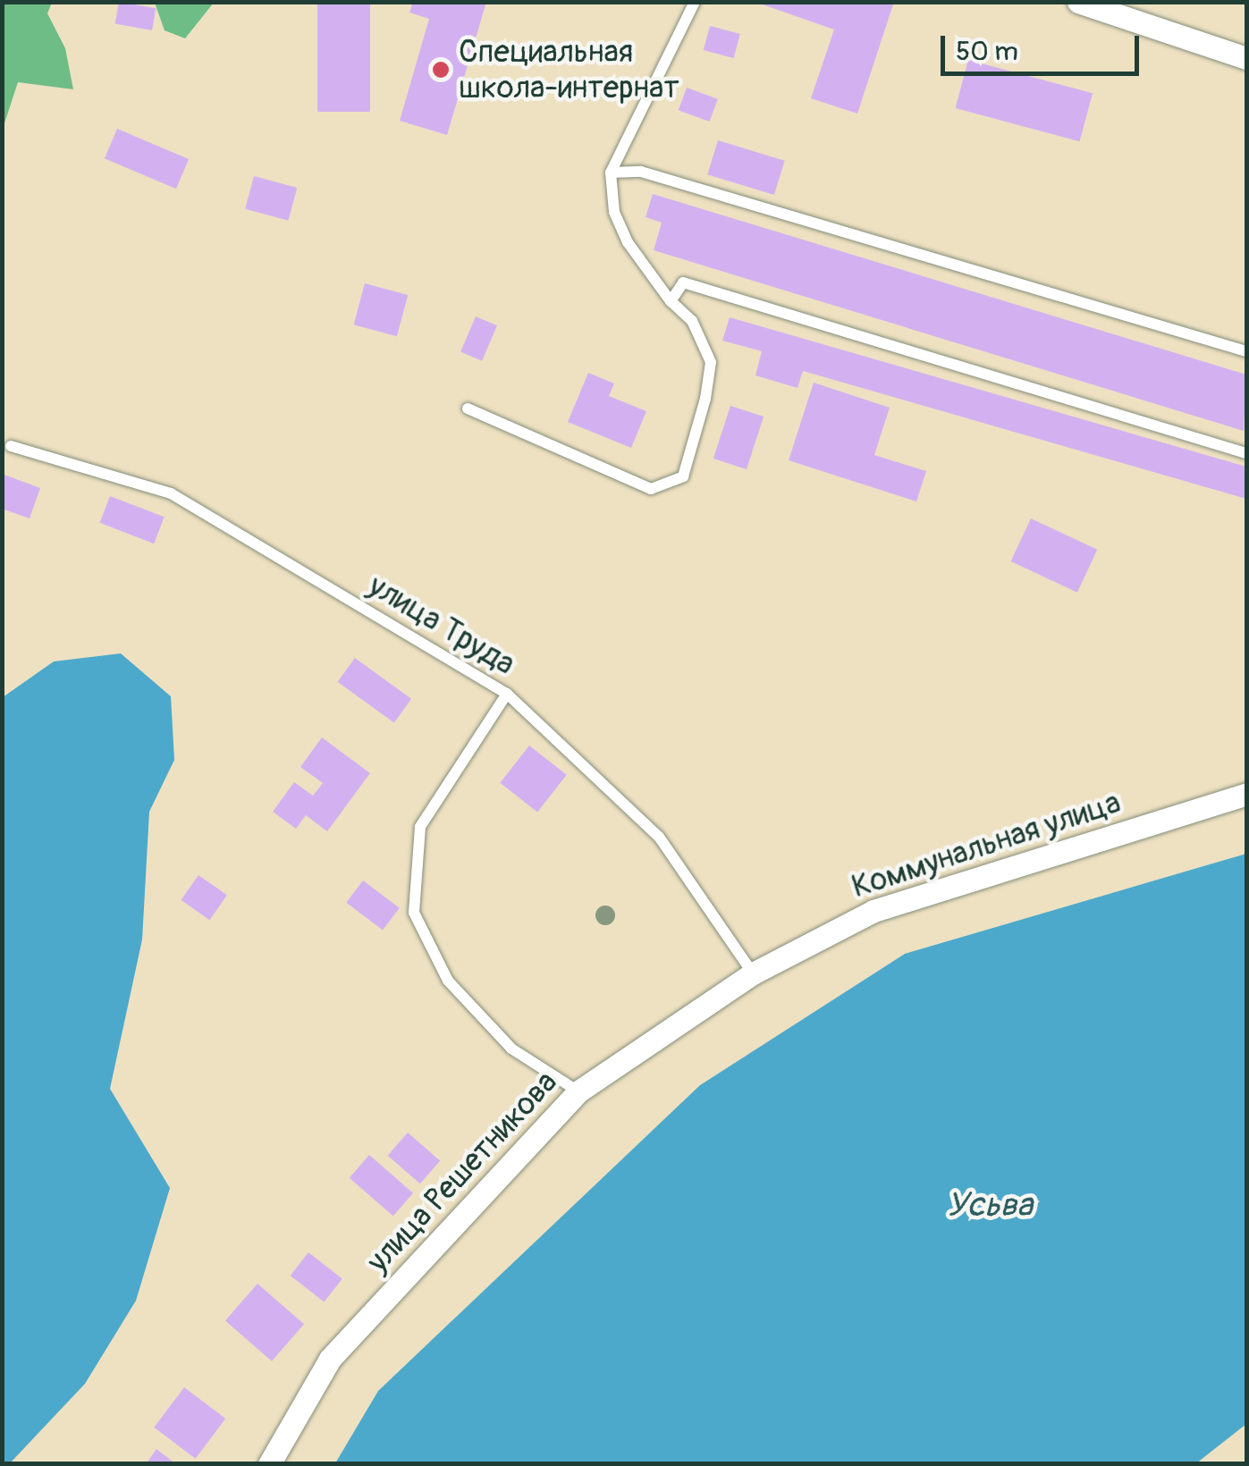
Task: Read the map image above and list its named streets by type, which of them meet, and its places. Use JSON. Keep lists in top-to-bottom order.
{
  "streets": {
    "street": ["Коммунальная улица", "улица Решетникова"],
    "lane": ["улица Труда"]
  },
  "crossings": [
    ["улица Труда", "Коммунальная улица"],
    ["улица Труда", "улица Решетникова"],
    ["Коммунальная улица", "улица Решетникова"]
  ],
  "water": ["Усьва"],
  "places": ["Специальная школа-интернат"],
  "scale_bar": "50 m"
}
